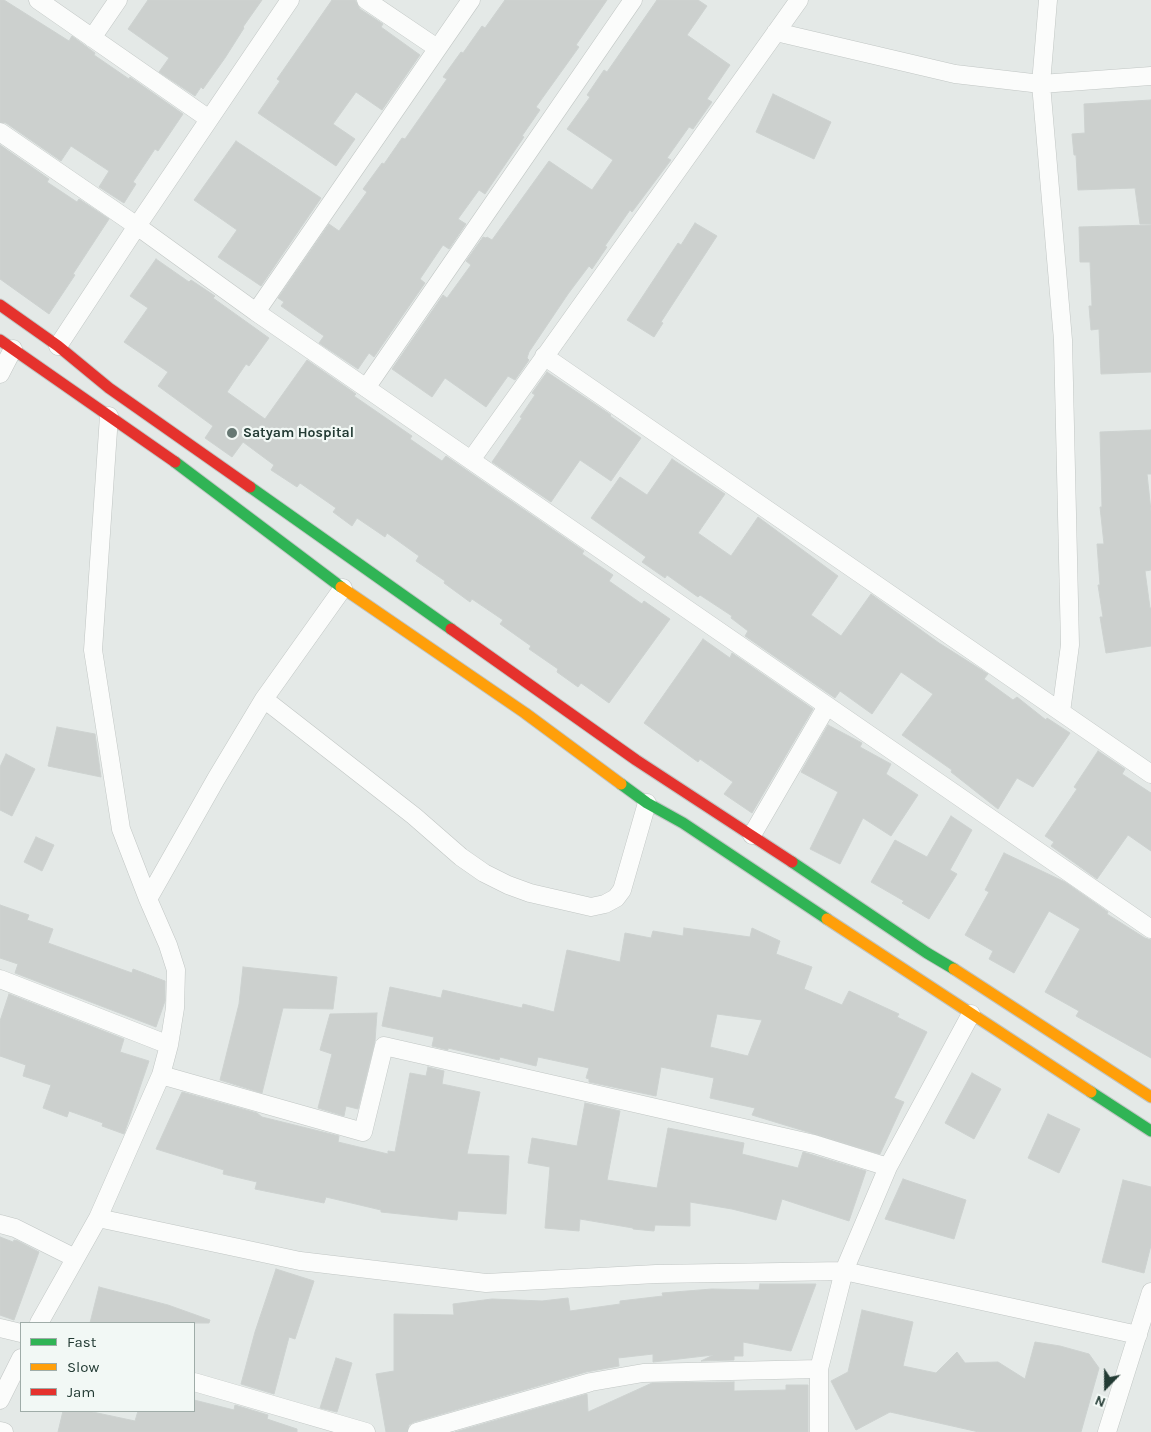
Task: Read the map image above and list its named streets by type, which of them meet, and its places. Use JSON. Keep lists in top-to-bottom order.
{
  "places": ["Satyam Hospital"],
  "legend": ["Fast", "Slow", "Jam"],
  "north": "bottom"
}
